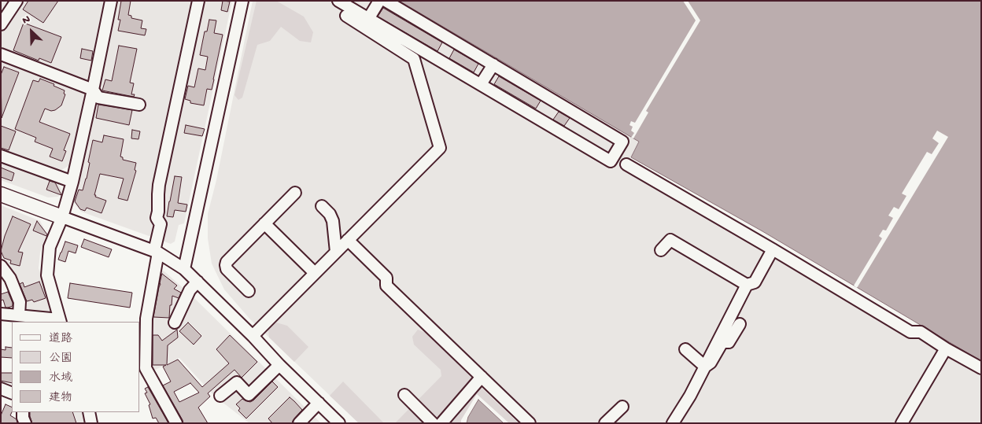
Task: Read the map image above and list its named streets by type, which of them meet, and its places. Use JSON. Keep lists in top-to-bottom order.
{
  "legend": [
    "道路",
    "公園",
    "水域",
    "建物"
  ],
  "north": "top left"
}
